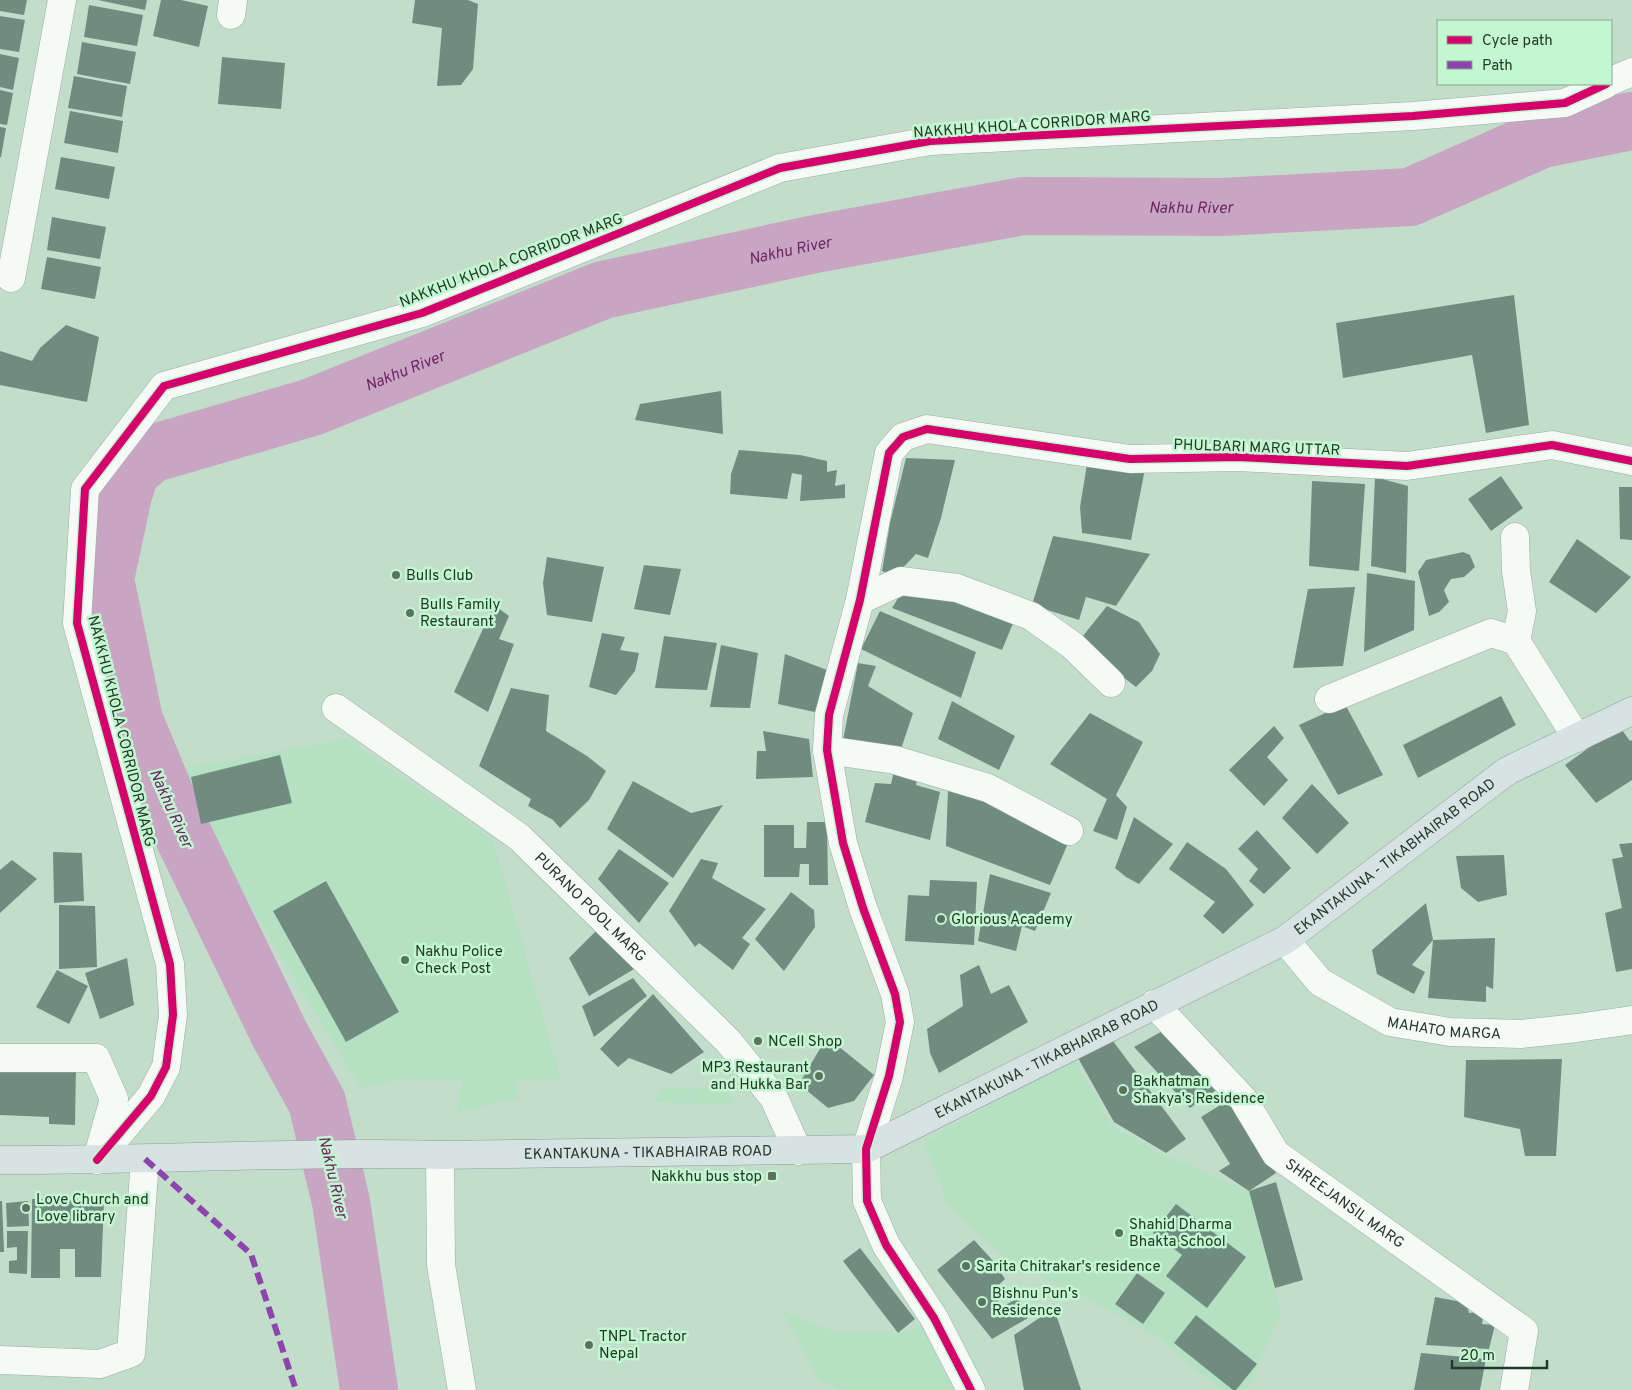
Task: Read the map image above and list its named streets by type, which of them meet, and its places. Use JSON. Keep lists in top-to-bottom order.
{
  "streets": {
    "main road": ["EKANTAKUNA - TIKABHAIRAB ROAD"],
    "street": [
      "NAKKHU KHOLA CORRIDOR MARG",
      "PHULBARI MARG UTTAR",
      "PURANO POOL MARG",
      "MAHATO MARGA",
      "SHREEJANSIL MARG"
    ]
  },
  "crossings": [
    ["EKANTAKUNA - TIKABHAIRAB ROAD", "PURANO POOL MARG"],
    ["EKANTAKUNA - TIKABHAIRAB ROAD", "MAHATO MARGA"],
    ["EKANTAKUNA - TIKABHAIRAB ROAD", "SHREEJANSIL MARG"]
  ],
  "water": ["Nakhu River"],
  "places": {
    "other": [
      "Bulls Club",
      "Bulls Family Restaurant",
      "Glorious Academy",
      "Nakhu Police Check Post",
      "NCell Shop",
      "MP3 Restaurant and Hukka Bar",
      "Bakhatman Shakya's Residence",
      "Love Church and Love library",
      "Shahid Dharma Bhakta School",
      "Sarita Chitrakar's residence",
      "Bishnu Pun's Residence",
      "TNPL Tractor Nepal"
    ],
    "transit": ["Nakkhu bus stop"]
  },
  "legend": ["Cycle path", "Path"],
  "scale_bar": "20 m"
}
